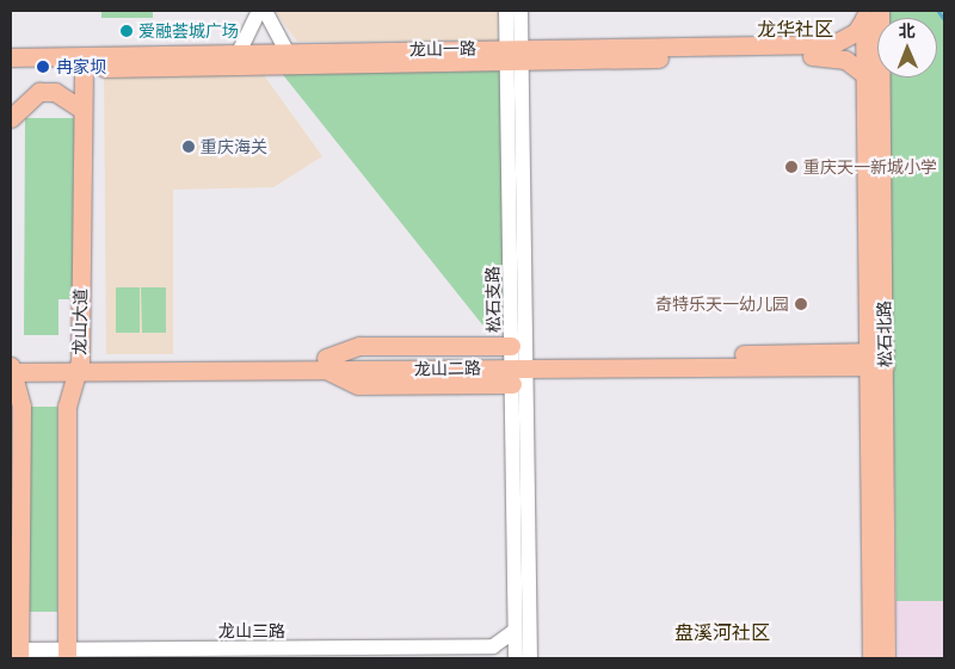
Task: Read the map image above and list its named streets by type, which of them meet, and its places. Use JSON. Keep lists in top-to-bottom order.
{
  "streets": {
    "main road": [
      "龙山一路",
      "龙山大道",
      "松石北路",
      "龙山二路"
    ],
    "street": ["松石支路", "龙山三路"]
  },
  "crossings": [
    ["龙山一路", "松石支路"],
    ["龙山一路", "龙山大道"],
    ["龙山一路", "松石北路"],
    ["松石支路", "龙山二路"],
    ["龙山大道", "龙山二路"],
    ["龙山大道", "龙山三路"],
    ["松石北路", "龙山二路"]
  ],
  "districts": ["龙华社区", "盘溪河社区"],
  "places": [
    "爱融荟城广场",
    "冉家坝",
    "重庆海关",
    "重庆天一新城小学",
    "奇特乐天一幼儿园"
  ],
  "north": "top"
}
